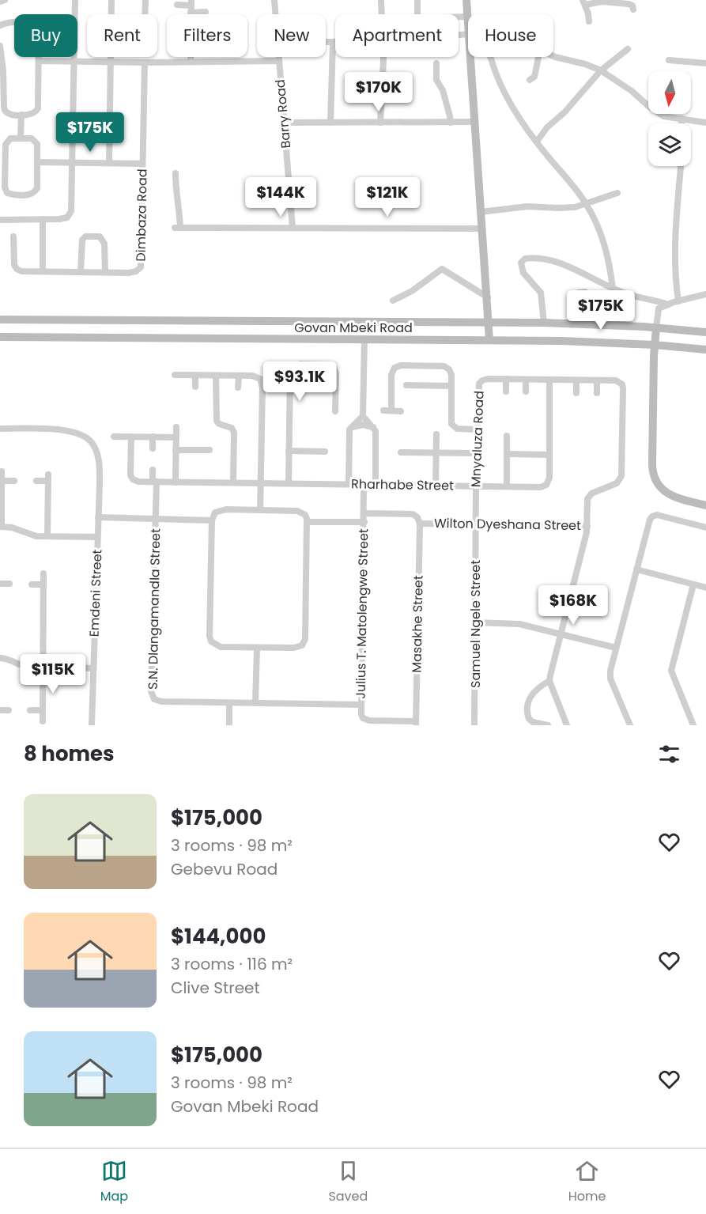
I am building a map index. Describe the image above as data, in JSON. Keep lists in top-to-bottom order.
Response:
{
  "streets": {
    "main road": ["Govan Mbeki Road"],
    "street": [
      "Barry Road",
      "Dimbaza Road",
      "Mnyaluza Road",
      "Rharhabe Street",
      "Wilton Dyeshana Street",
      "Emdeni Street",
      "S.N. Dlangamandla Street",
      "Julius T. Matolengwe Street",
      "Masakhe Street",
      "Samuel Ngele Street"
    ]
  },
  "crossings": [
    ["Mnyaluza Road", "Rharhabe Street"],
    ["Mnyaluza Road", "Wilton Dyeshana Street"],
    ["Mnyaluza Road", "Samuel Ngele Street"],
    ["Rharhabe Street", "S.N. Dlangamandla Street"],
    ["Rharhabe Street", "Julius T. Matolengwe Street"],
    ["Wilton Dyeshana Street", "Masakhe Street"],
    ["Wilton Dyeshana Street", "Samuel Ngele Street"],
    ["S.N. Dlangamandla Street", "Julius T. Matolengwe Street"],
    ["Julius T. Matolengwe Street", "Masakhe Street"]
  ],
  "north": "bottom",
  "page": {
    "chip": [
      "Buy",
      "Rent",
      "Filters",
      "New",
      "Apartment",
      "House"
    ],
    "price": [
      "$170K",
      "$175K",
      "$144K",
      "$121K",
      "$175K",
      "$93.1K",
      "$168K",
      "$115K"
    ],
    "heading": "8 homes",
    "list": [
      {
        "name": "$175,000",
        "note": "3 rooms · 98 m² · Gebevu Road"
      },
      {
        "name": "$144,000",
        "note": "3 rooms · 116 m² · Clive Street"
      },
      {
        "name": "$175,000",
        "note": "3 rooms · 98 m² · Govan Mbeki Road"
      }
    ],
    "tabs": ["Map", "Saved", "Home"]
  }
}
